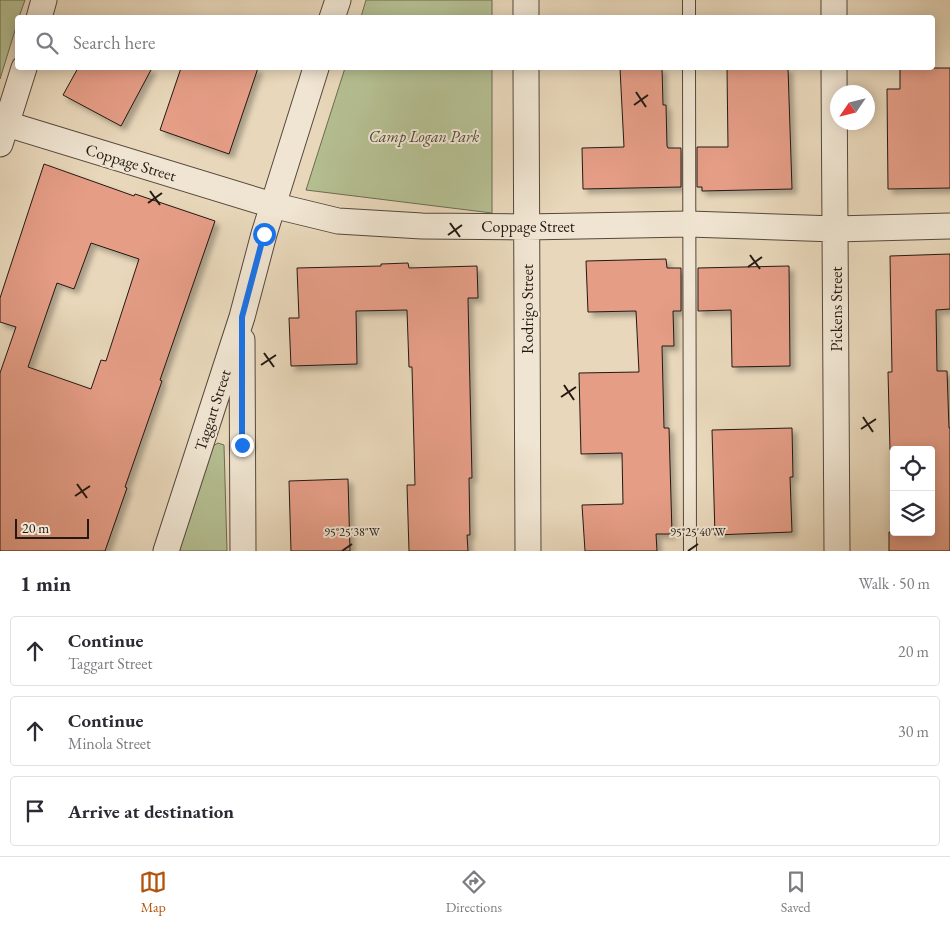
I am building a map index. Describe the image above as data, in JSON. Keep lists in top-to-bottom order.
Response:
{
  "streets": {
    "street": [
      "Coppage Street",
      "Rodrigo Street",
      "Pickens Street",
      "Taggart Street"
    ]
  },
  "crossings": [
    ["Coppage Street", "Rodrigo Street"],
    ["Coppage Street", "Pickens Street"],
    ["Coppage Street", "Taggart Street"]
  ],
  "parks": ["Camp Logan Park"],
  "scale_bar": "20 m",
  "north": "bottom left",
  "page": {
    "search": "Search here",
    "scale": "20 m",
    "heading": ["1 min", "Walk · 50 m"],
    "list": [
      ["Continue", "Taggart Street", "20 m"],
      ["Continue", "Minola Street", "30 m"],
      "Arrive at destination"
    ],
    "nav": ["Map", "Directions", "Saved"]
  },
  "coordinates": ["95°25'38\"W", "95°25'40\"W"]
}
